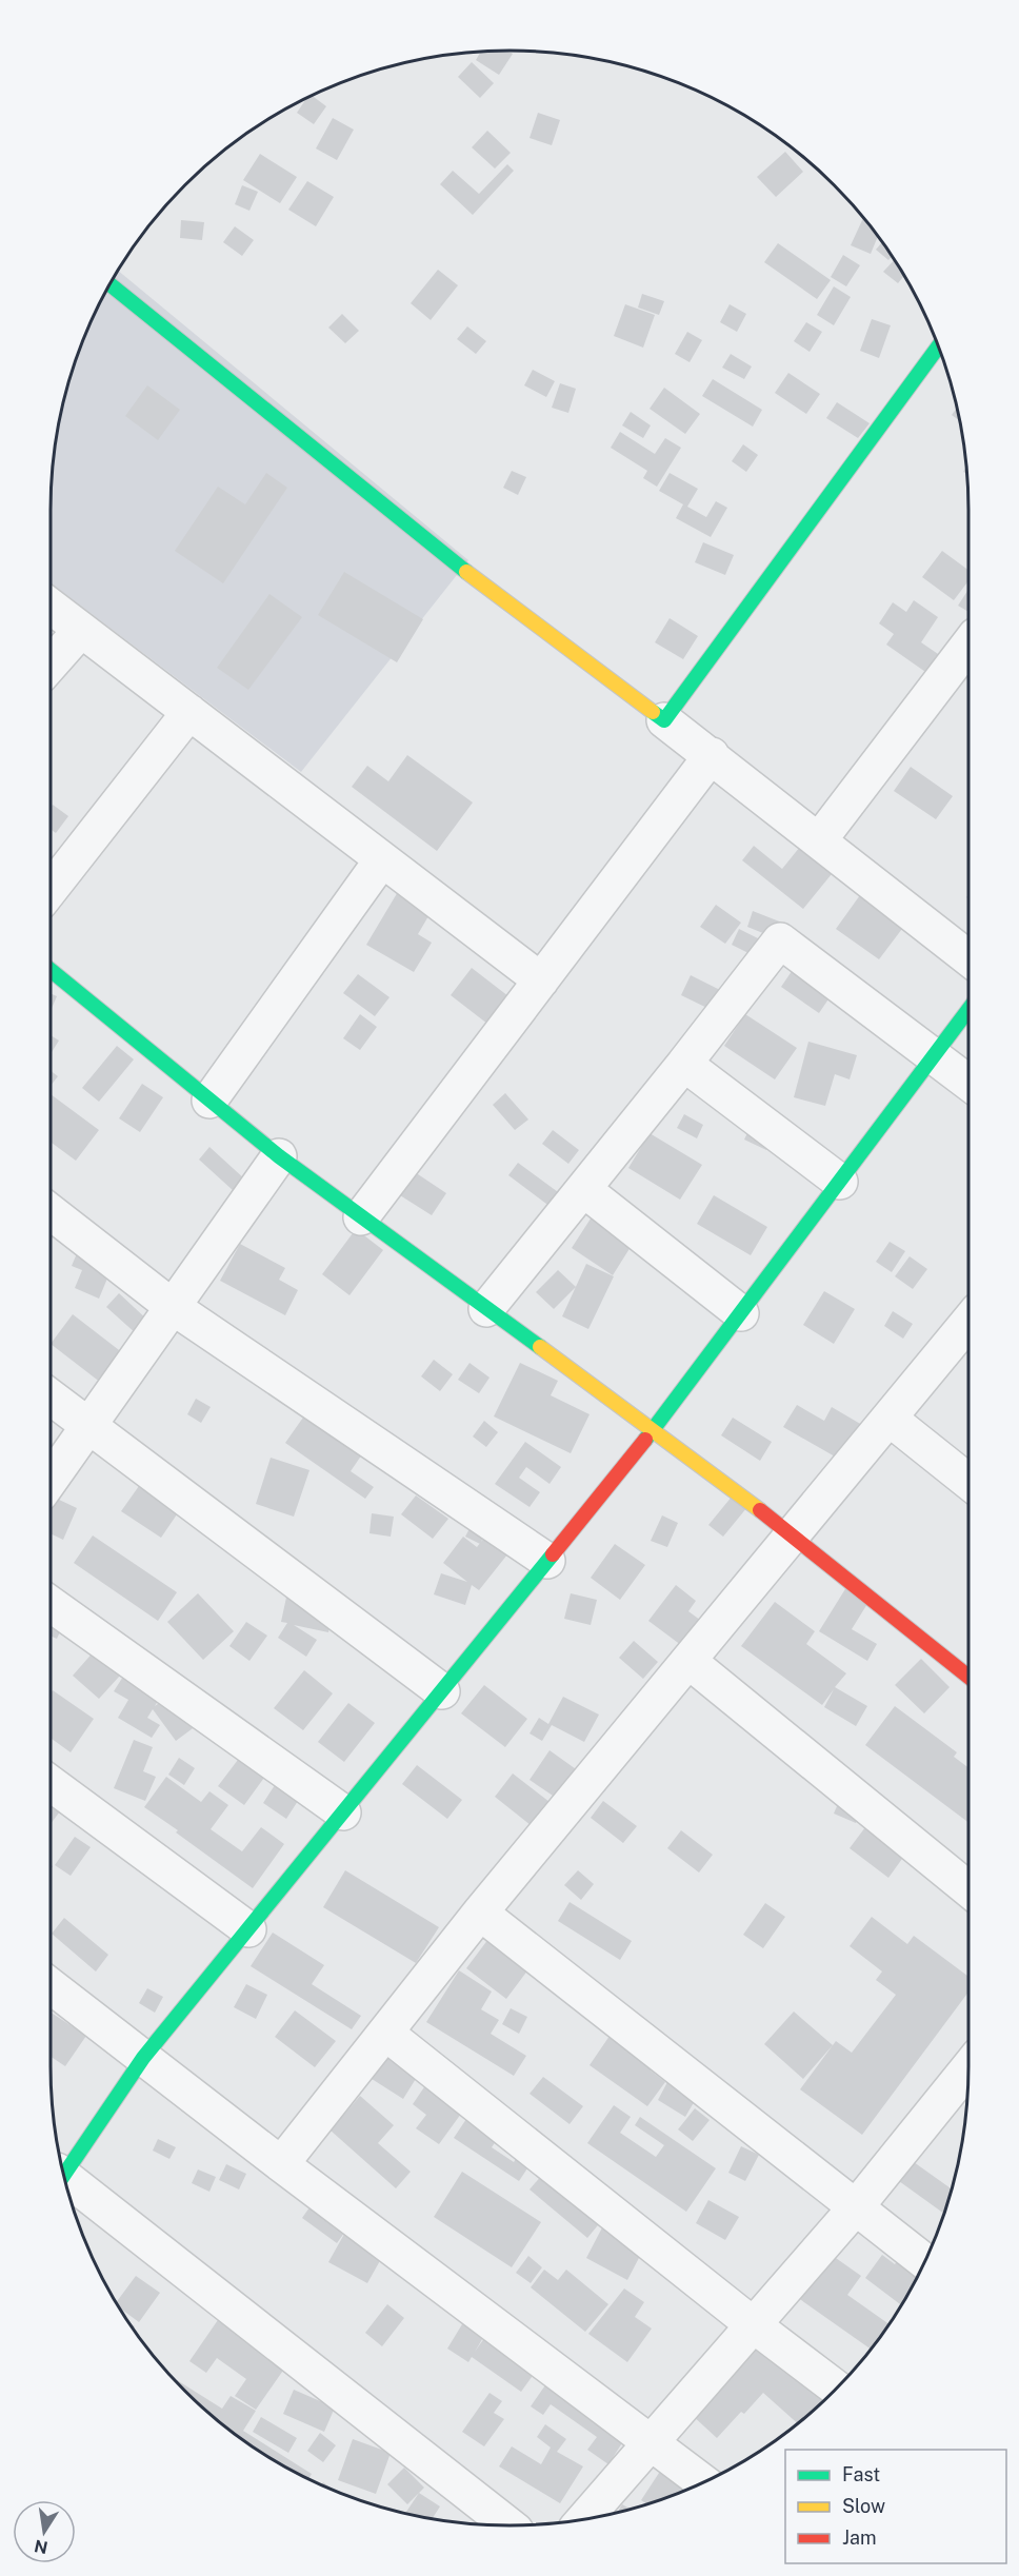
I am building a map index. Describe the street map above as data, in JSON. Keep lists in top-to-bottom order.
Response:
{
  "legend": ["Fast", "Slow", "Jam"],
  "north": "bottom"
}
